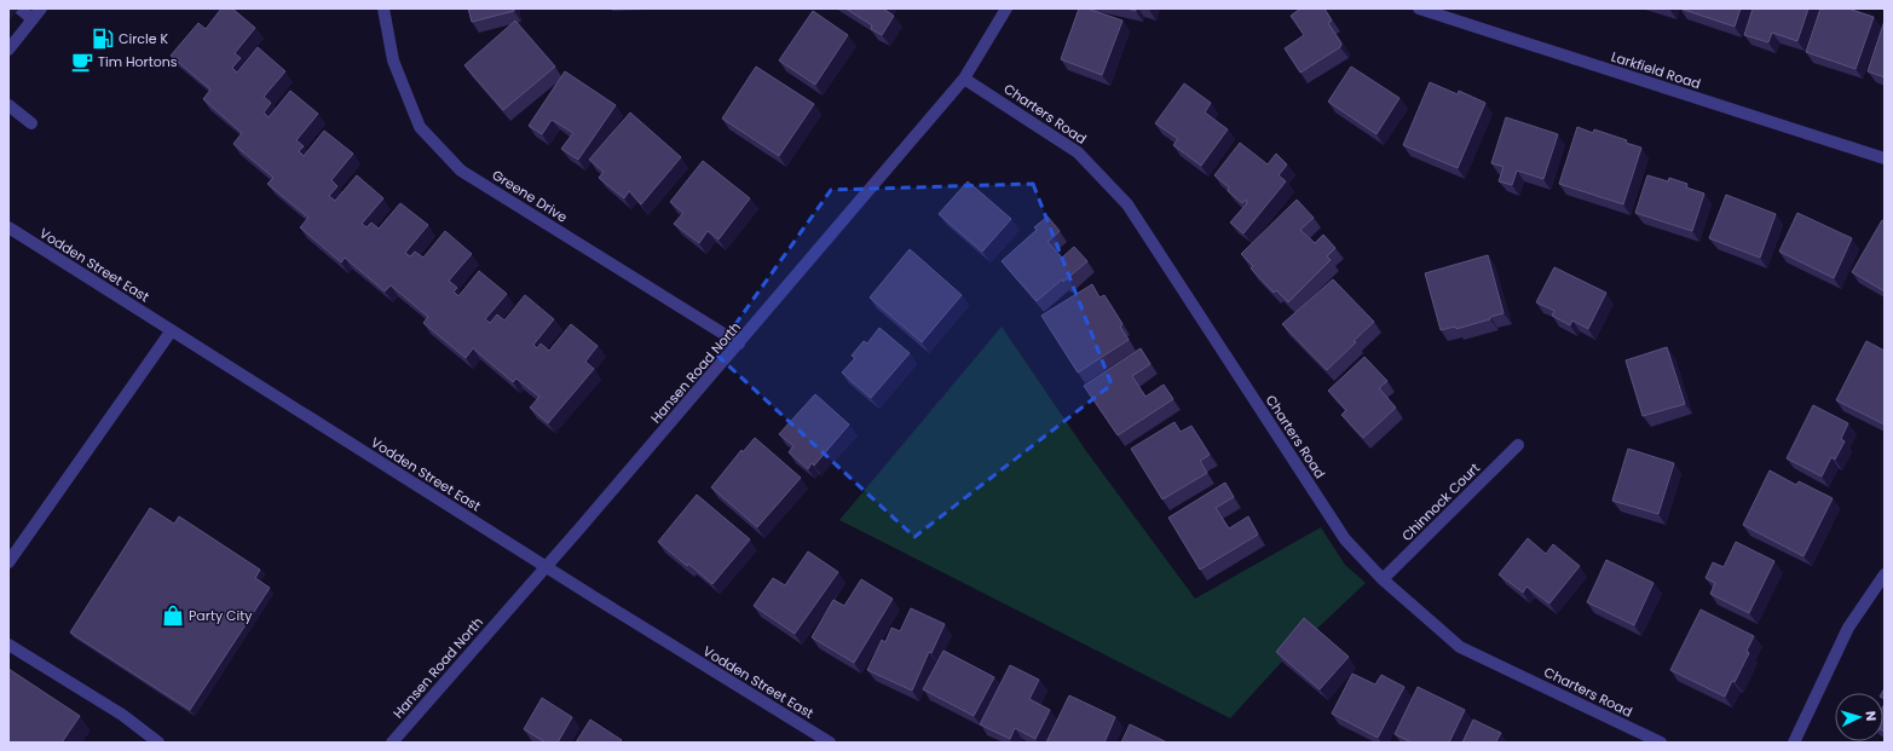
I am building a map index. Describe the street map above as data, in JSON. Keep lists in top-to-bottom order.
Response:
{
  "streets": {
    "street": [
      "Larkfield Road",
      "Charters Road",
      "Greene Drive",
      "Vodden Street East",
      "Hansen Road North",
      "Chinnock Court"
    ]
  },
  "crossings": [
    ["Charters Road", "Hansen Road North"],
    ["Charters Road", "Chinnock Court"],
    ["Greene Drive", "Hansen Road North"],
    ["Vodden Street East", "Hansen Road North"]
  ],
  "places": {
    "fuel station": ["Circle K"],
    "cafe": ["Tim Hortons"],
    "shop": ["Party City"]
  },
  "north": "right"
}
